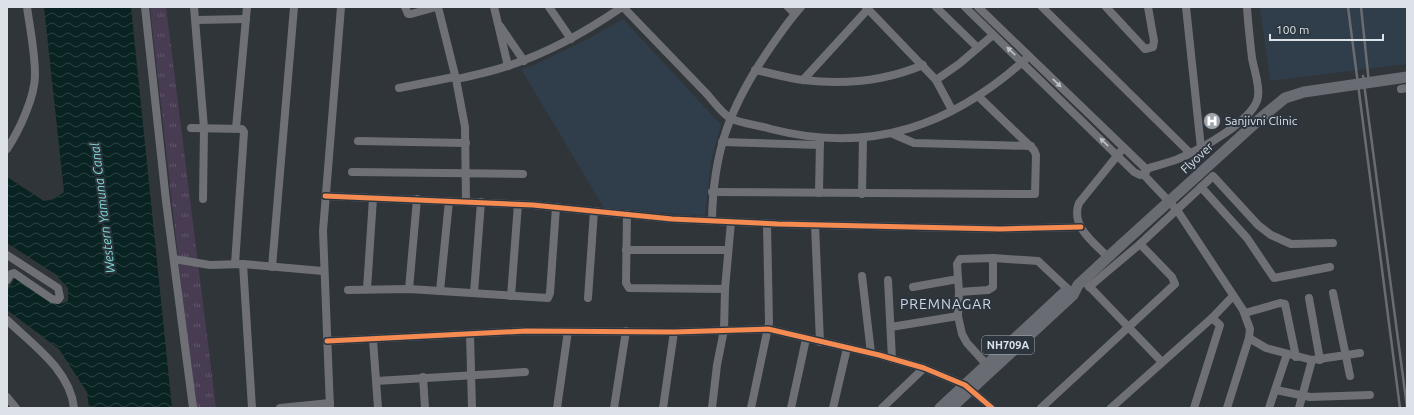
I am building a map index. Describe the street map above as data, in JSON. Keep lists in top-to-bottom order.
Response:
{
  "streets": {
    "highway": ["Flyover", "NH709A"]
  },
  "crossings": [
    ["Flyover", "NH709A"]
  ],
  "districts": ["PREMNAGAR"],
  "water": ["Western Yamuna Canal"],
  "places": {
    "hospital": ["Sanjivni Clinic"]
  },
  "scale_bar": "100 m"
}
